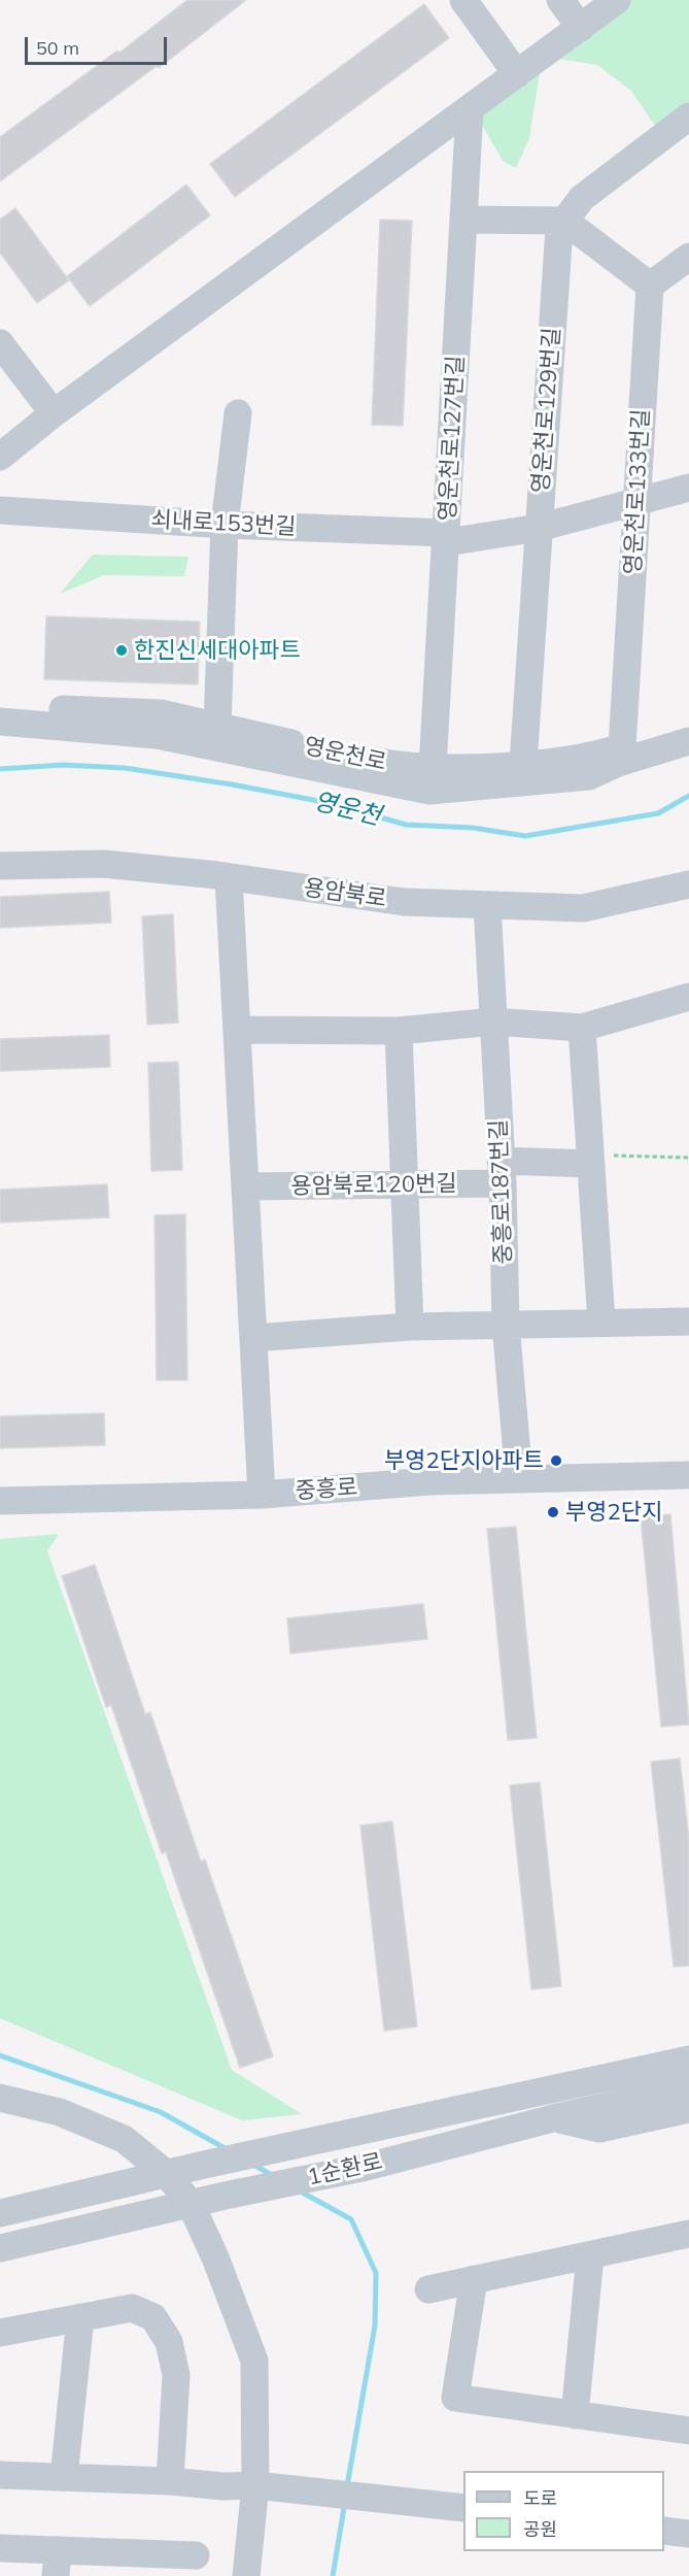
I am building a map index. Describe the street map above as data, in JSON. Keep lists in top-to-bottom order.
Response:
{
  "streets": {
    "street": [
      "영운천로129번길",
      "영운천로127번길",
      "영운천로133번길",
      "쇠내로153번길",
      "영운천로",
      "용암북로",
      "용암북로120번길",
      "중흥로187번길",
      "중흥로",
      "1순환로"
    ]
  },
  "crossings": [
    ["영운천로129번길", "쇠내로153번길"],
    ["영운천로129번길", "영운천로"],
    ["영운천로127번길", "쇠내로153번길"],
    ["영운천로127번길", "영운천로"],
    ["영운천로133번길", "쇠내로153번길"],
    ["영운천로133번길", "영운천로"],
    ["용암북로", "중흥로187번길"],
    ["용암북로120번길", "중흥로187번길"],
    ["중흥로187번길", "중흥로"]
  ],
  "water": ["영운천"],
  "places": ["한진신세대아파트", "부영2단지아파트", "부영2단지"],
  "legend": ["도로", "공원"],
  "scale_bar": "50 m"
}
